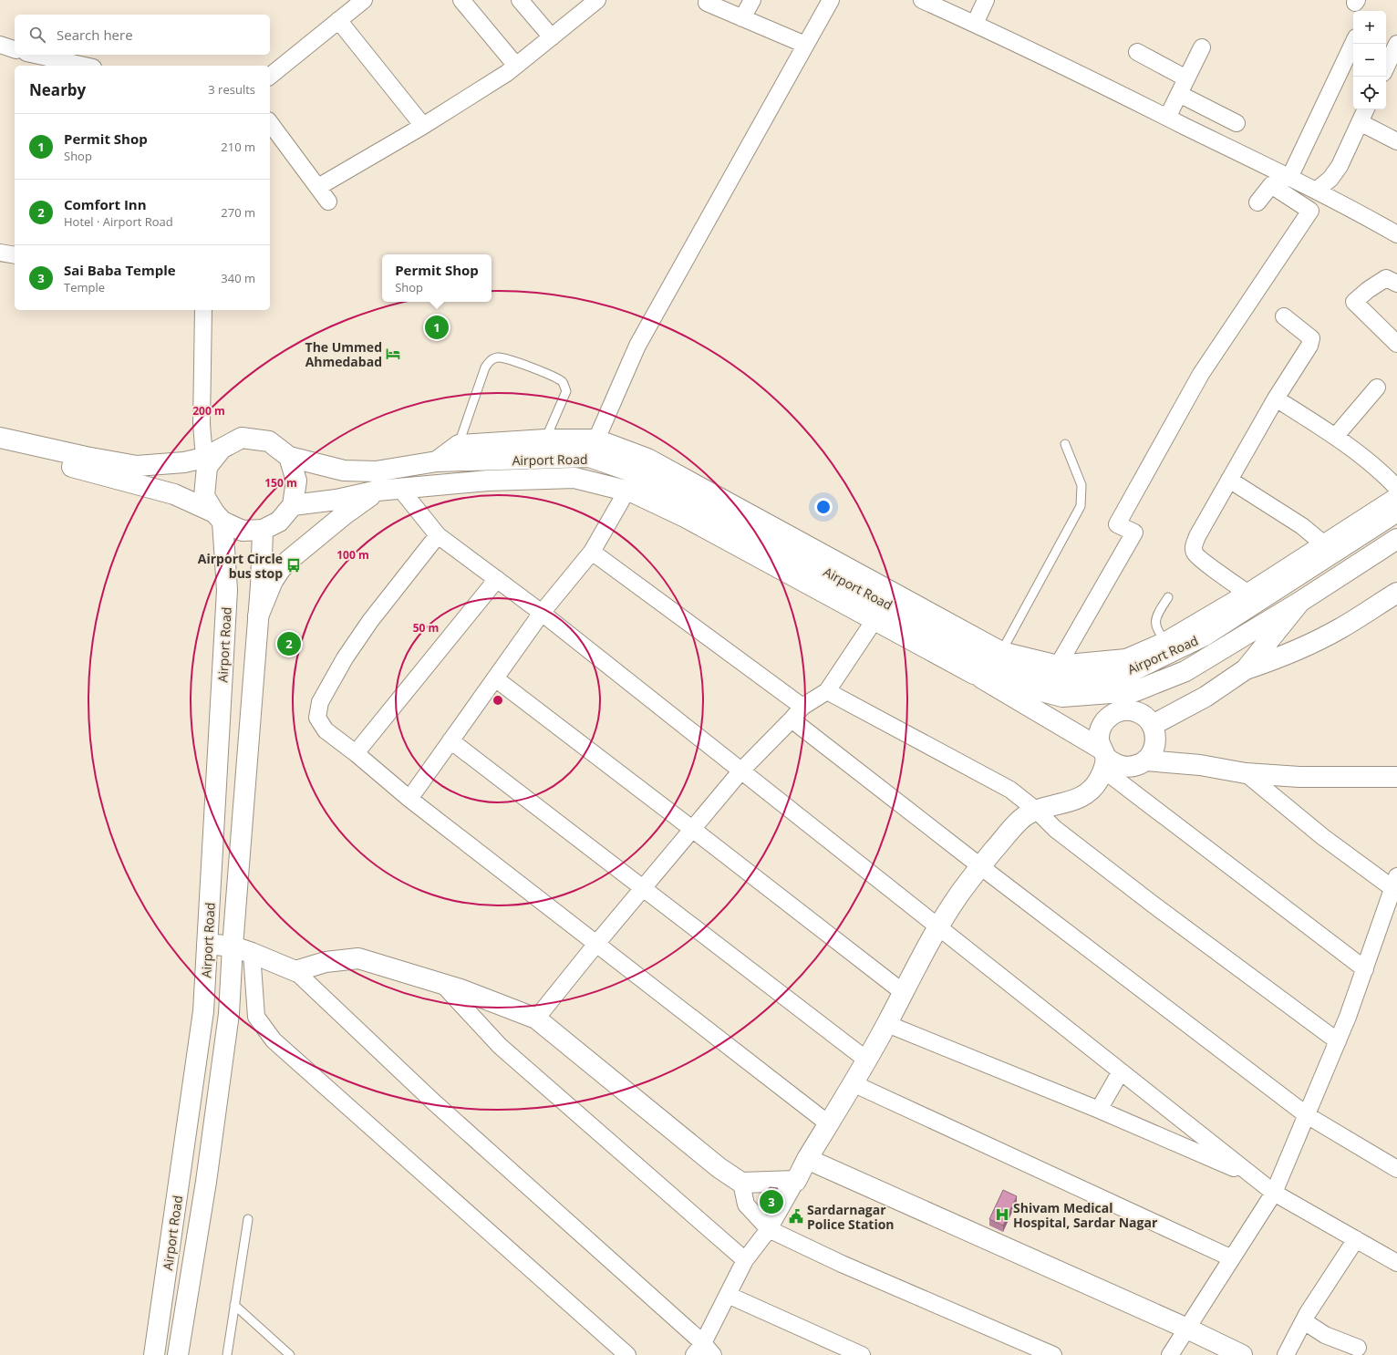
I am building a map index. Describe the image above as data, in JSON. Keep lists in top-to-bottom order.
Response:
{
  "streets": {
    "main road": ["Airport Road"]
  },
  "places": {
    "hotel": ["The Ummed Ahmedabad"],
    "bus stop": ["Airport Circle bus stop"],
    "hospital": ["Shivam Medical Hospital, Sardar Nagar"],
    "public building": ["Sardarnagar Police Station"]
  },
  "page": {
    "map_buttons": ["+", "−"],
    "search": "Search here",
    "heading": ["Nearby", "3 results"],
    "list": [
      {
        "mark": "1",
        "name": "Permit Shop",
        "note": "Shop",
        "value": "210 m"
      },
      {
        "mark": "2",
        "name": "Comfort Inn",
        "note": "Hotel · Airport Road",
        "value": "270 m"
      },
      {
        "mark": "3",
        "name": "Sai Baba Temple",
        "note": "Temple",
        "value": "340 m"
      }
    ],
    "popup": ["Permit Shop", "Shop"],
    "pins": ["1", "2", "3"]
  },
  "rings": [
    "200 m",
    "150 m",
    "100 m",
    "50 m"
  ]
}
